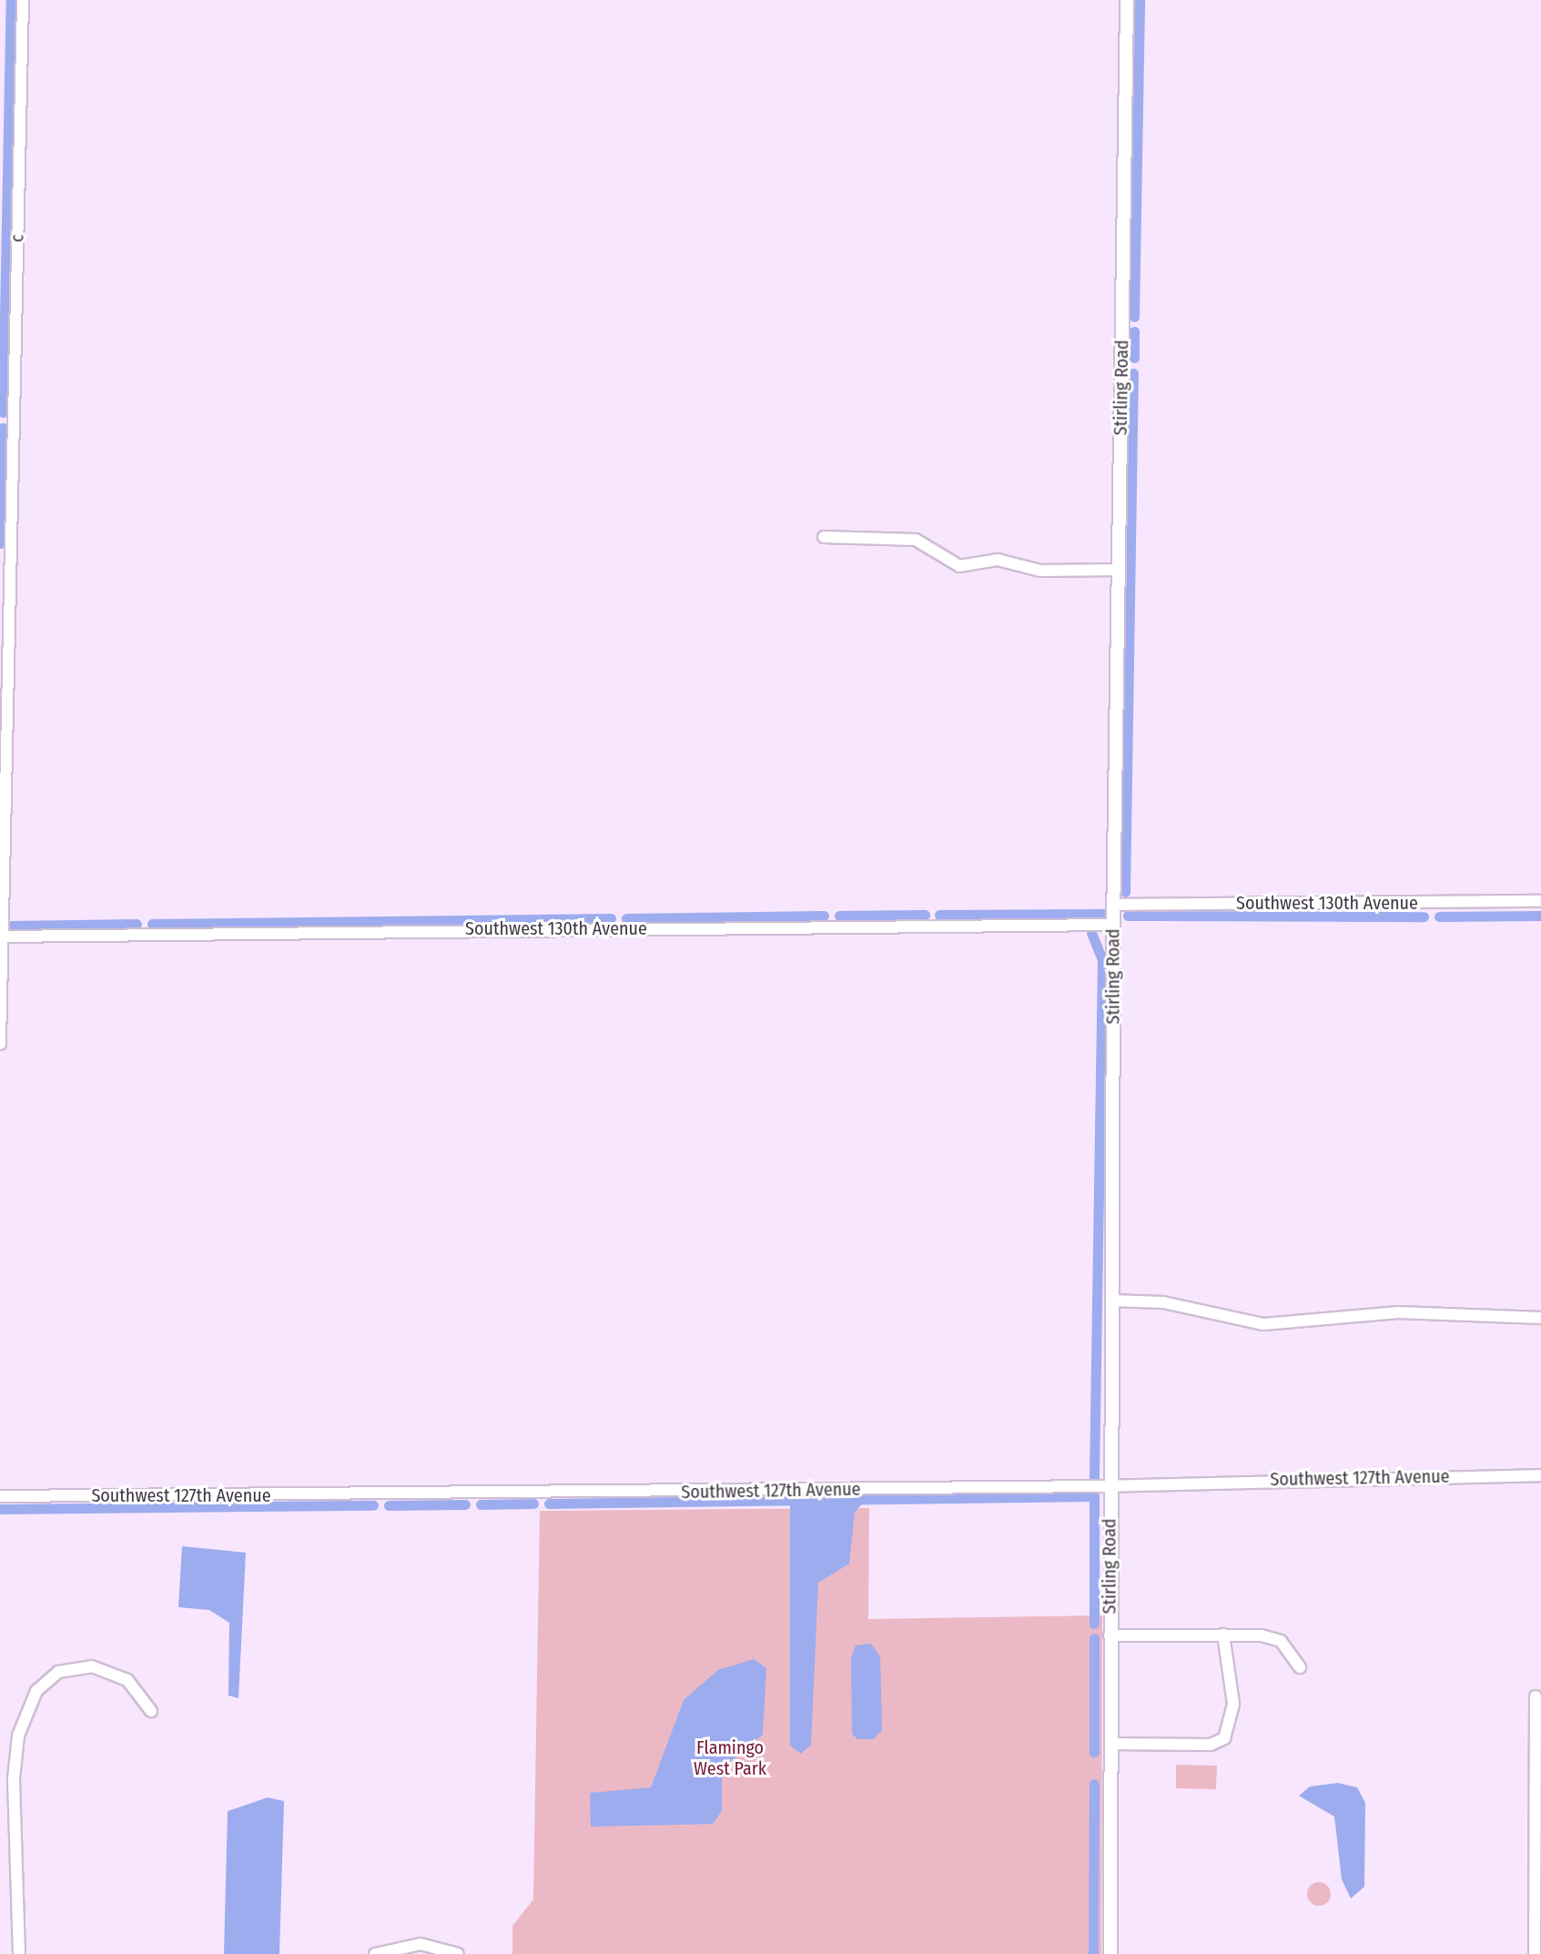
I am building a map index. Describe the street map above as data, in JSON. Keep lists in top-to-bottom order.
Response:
{
  "streets": {
    "street": [
      "c",
      "Stirling Road",
      "Southwest 130th Avenue",
      "Southwest 127th Avenue"
    ]
  },
  "crossings": [
    ["c", "Southwest 130th Avenue"],
    ["Stirling Road", "Southwest 130th Avenue"],
    ["Stirling Road", "Southwest 127th Avenue"]
  ],
  "parks": ["Flamingo West Park"]
}
